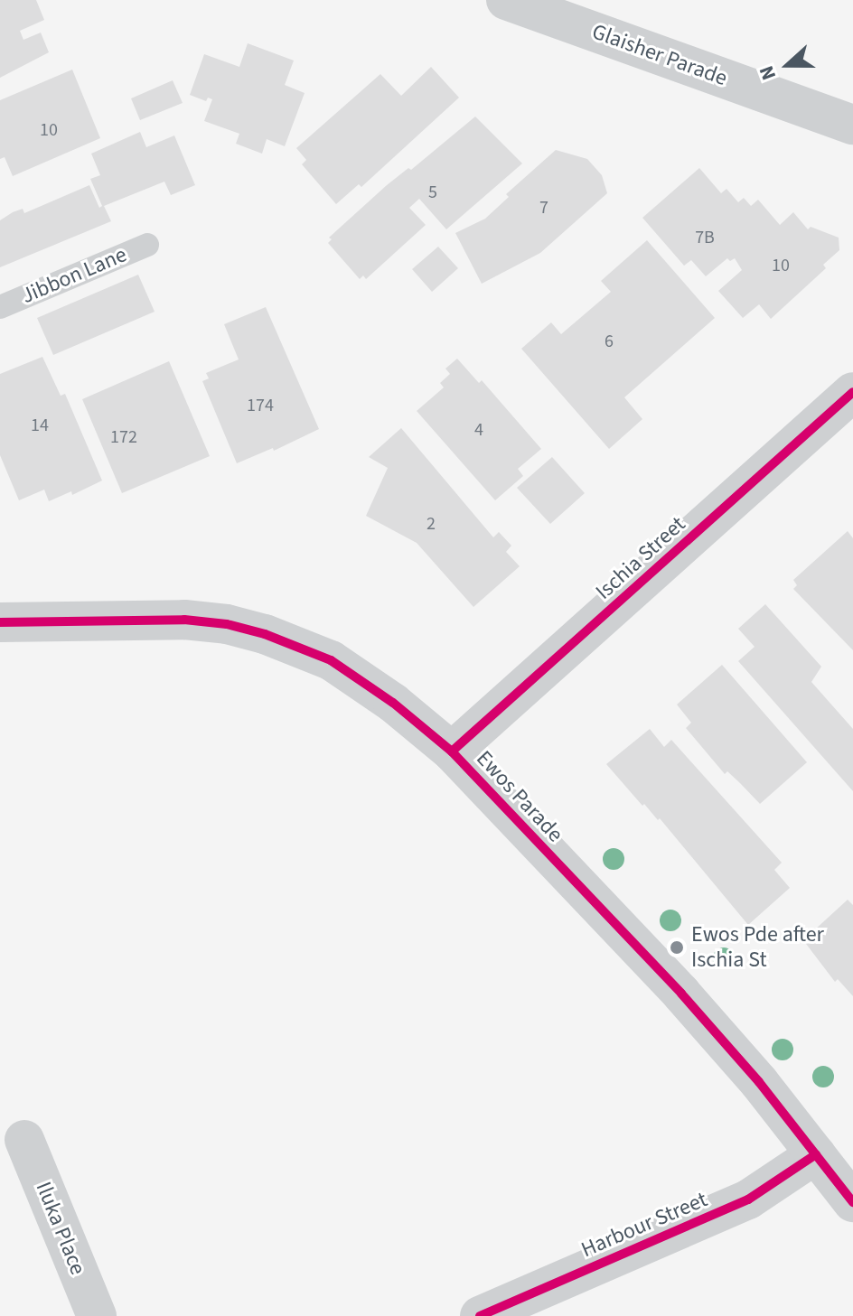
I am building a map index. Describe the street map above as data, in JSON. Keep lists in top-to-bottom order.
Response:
{
  "streets": {
    "street": [
      "Glaisher Parade",
      "Ischia Street",
      "Ewos Parade",
      "Harbour Street",
      "Iluka Place"
    ],
    "lane": ["Jibbon Lane"]
  },
  "crossings": [
    ["Ischia Street", "Ewos Parade"],
    ["Ewos Parade", "Harbour Street"]
  ],
  "places": ["Ewos Pde after Ischia St"],
  "house_numbers": [
    "10",
    "5",
    "7",
    "7B",
    "10",
    "6",
    "174",
    "14",
    "4",
    "172",
    "2"
  ],
  "north": "left"
}
